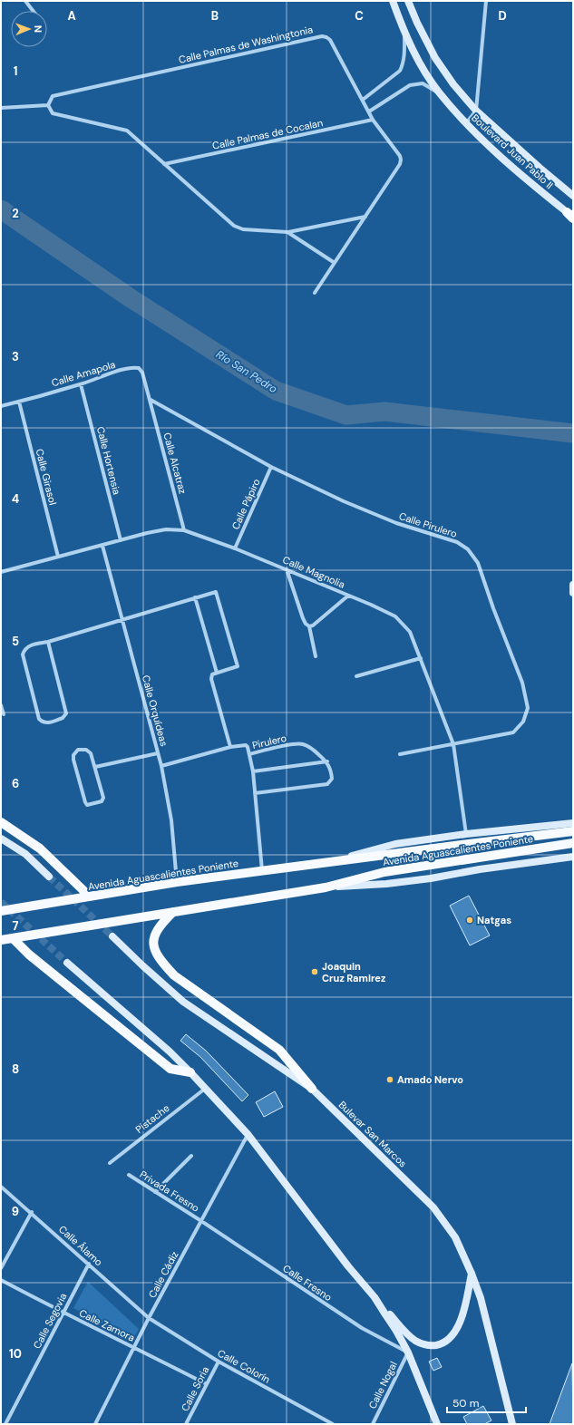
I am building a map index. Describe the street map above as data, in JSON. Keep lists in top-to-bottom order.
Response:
{
  "streets": {
    "main road": ["Avenida Aguascalientes Poniente"],
    "street": [
      "Calle Palmas de Washingtonia",
      "Calle Palmas de Cocalan",
      "Boulevard Juan Pablo II",
      "Calle Amapola",
      "Calle Hortensia",
      "Calle Alcatraz",
      "Calle Girasol",
      "Calle Pápiro",
      "Calle Pirulero",
      "Calle Magnolia",
      "Calle Orquídeas",
      "Pirulero",
      "Pistache",
      "Bulevar San Marcos",
      "Privada Fresno",
      "Calle Álamo",
      "Calle Cádiz",
      "Calle Fresno",
      "Calle Segovia",
      "Calle Zamora",
      "Calle Colorín",
      "Calle Nogal",
      "Calle Soria"
    ]
  },
  "crossings": [
    ["Calle Palmas de Washingtonia", "Calle Palmas de Cocalan"],
    ["Calle Amapola", "Calle Hortensia"],
    ["Calle Amapola", "Calle Alcatraz"],
    ["Calle Amapola", "Calle Girasol"],
    ["Calle Amapola", "Calle Pirulero"],
    ["Calle Hortensia", "Calle Magnolia"],
    ["Calle Alcatraz", "Calle Pirulero"],
    ["Calle Alcatraz", "Calle Magnolia"],
    ["Calle Girasol", "Calle Magnolia"],
    ["Calle Pápiro", "Calle Pirulero"],
    ["Calle Pápiro", "Calle Magnolia"],
    ["Calle Pirulero", "Calle Magnolia"],
    ["Calle Magnolia", "Calle Orquídeas"],
    ["Calle Magnolia", "Avenida Aguascalientes Poniente"],
    ["Calle Orquídeas", "Avenida Aguascalientes Poniente"],
    ["Pirulero", "Avenida Aguascalientes Poniente"],
    ["Privada Fresno", "Calle Cádiz"],
    ["Privada Fresno", "Calle Fresno"],
    ["Calle Álamo", "Calle Cádiz"],
    ["Calle Álamo", "Calle Segovia"],
    ["Calle Álamo", "Calle Colorín"],
    ["Calle Cádiz", "Calle Fresno"],
    ["Calle Cádiz", "Calle Zamora"],
    ["Calle Cádiz", "Calle Colorín"],
    ["Calle Fresno", "Calle Nogal"],
    ["Calle Segovia", "Calle Zamora"],
    ["Calle Zamora", "Calle Soria"],
    ["Calle Colorín", "Calle Soria"]
  ],
  "water": ["Río San Pedro"],
  "places": ["Natgas", "Joaquin Cruz Ramirez", "Amado Nervo"],
  "scale_bar": "50 m",
  "north": "right",
  "grid": {
    "columns": [
      "A",
      "B",
      "C",
      "D"
    ],
    "rows": [
      "1",
      "2",
      "3",
      "4",
      "5",
      "6",
      "7",
      "8",
      "9",
      "10"
    ]
  }
}
